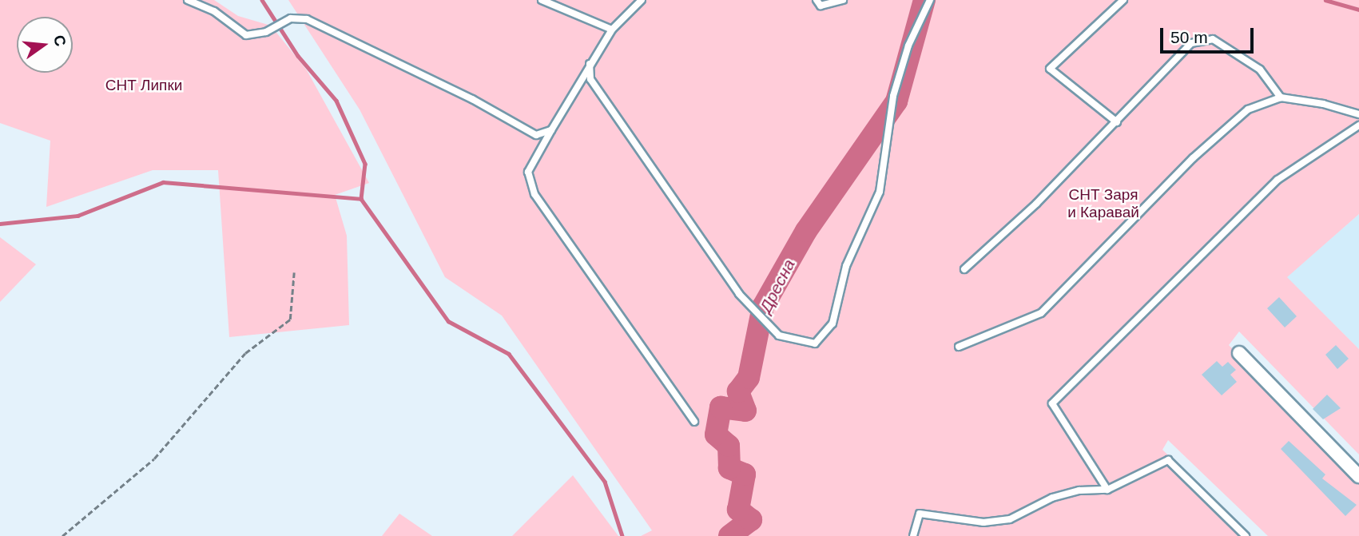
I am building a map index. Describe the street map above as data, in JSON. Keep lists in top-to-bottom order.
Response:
{
  "water": ["Дресна"],
  "parks": ["СНТ Липки", "СНТ Заря и Каравай"],
  "scale_bar": "50 m",
  "north": "right"
}
